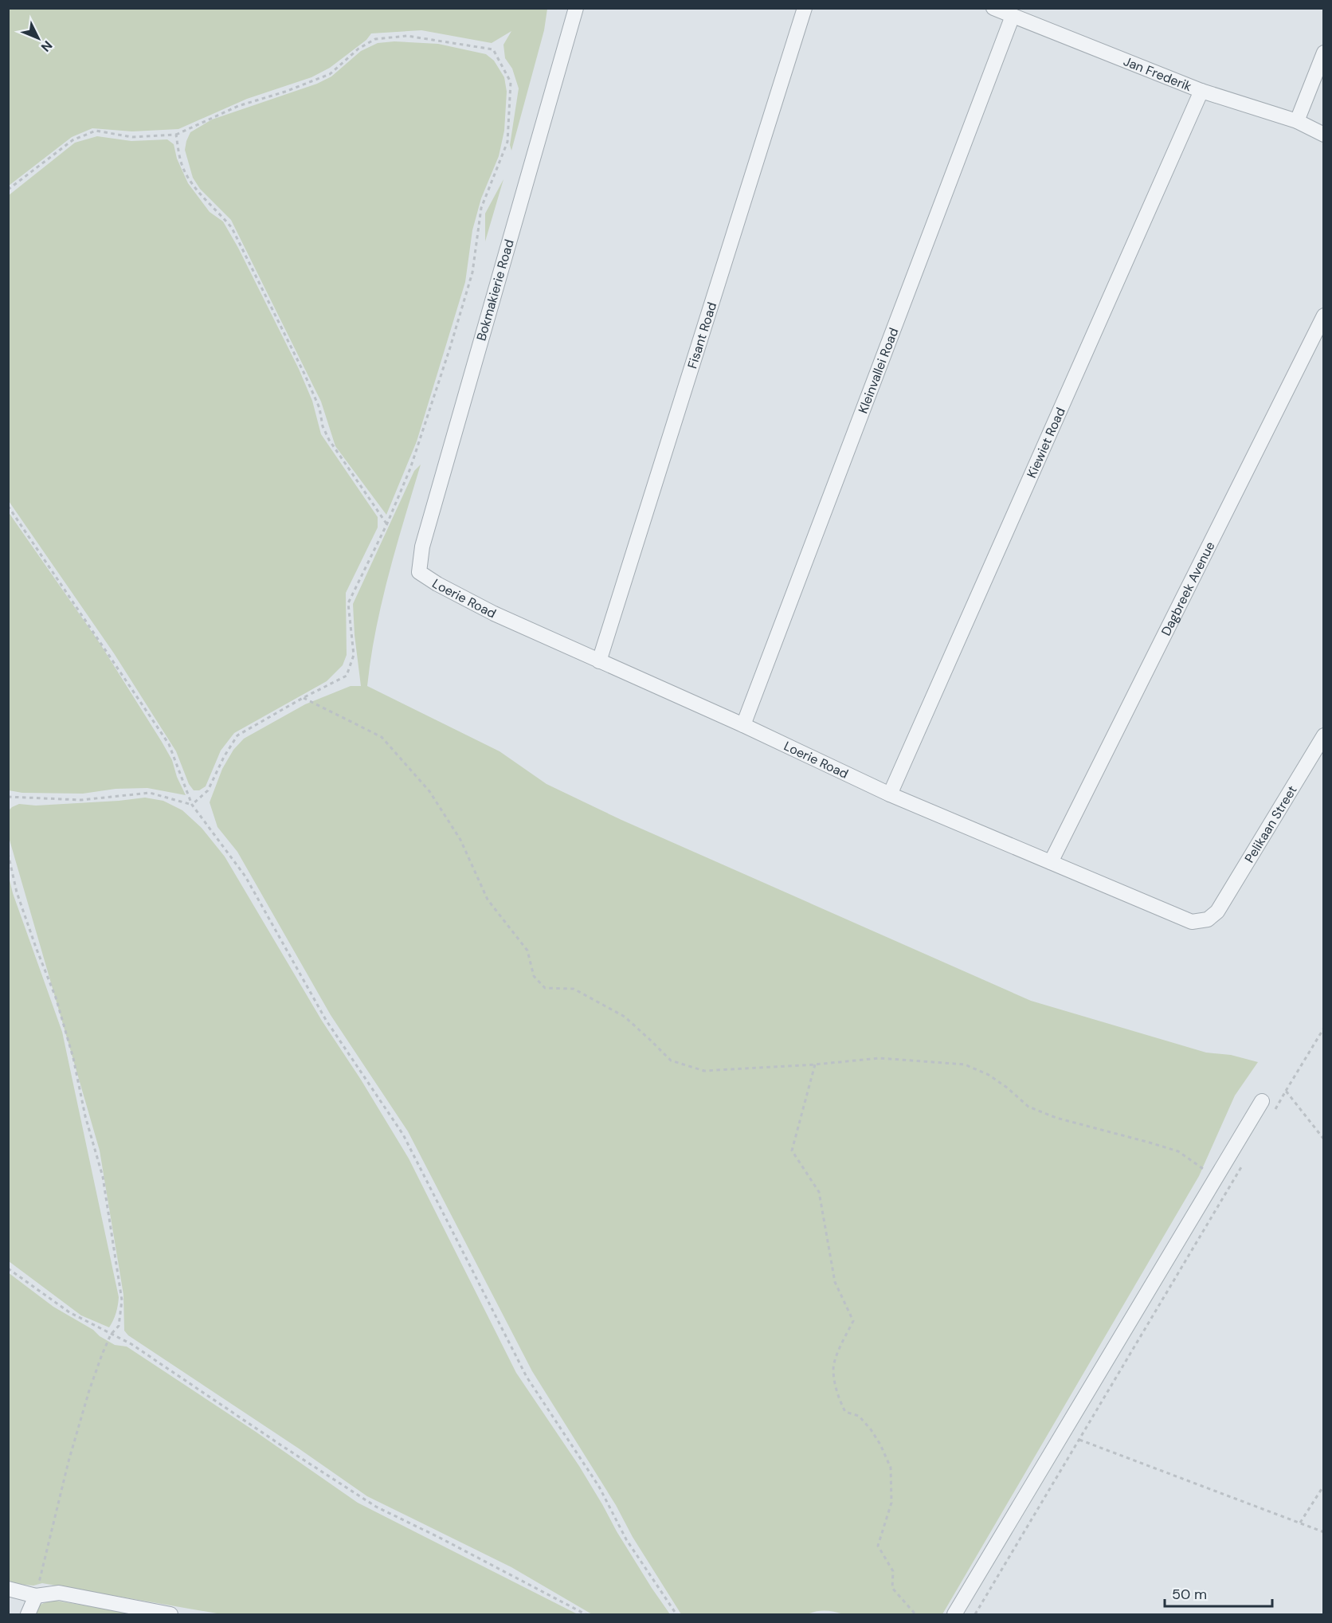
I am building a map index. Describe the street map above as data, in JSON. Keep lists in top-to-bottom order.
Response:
{
  "streets": {
    "street": [
      "Jan Frederik",
      "Bokmakierie Road",
      "Fisant Road",
      "Kleinvallei Road",
      "Kiewiet Road",
      "Dagbreek Avenue",
      "Loerie Road",
      "Pelikaan Street"
    ]
  },
  "crossings": [
    ["Jan Frederik", "Kleinvallei Road"],
    ["Jan Frederik", "Kiewiet Road"],
    ["Bokmakierie Road", "Loerie Road"],
    ["Fisant Road", "Loerie Road"],
    ["Kleinvallei Road", "Loerie Road"],
    ["Kiewiet Road", "Loerie Road"],
    ["Dagbreek Avenue", "Loerie Road"],
    ["Loerie Road", "Pelikaan Street"]
  ],
  "scale_bar": "50 m",
  "north": "bottom right"
}
